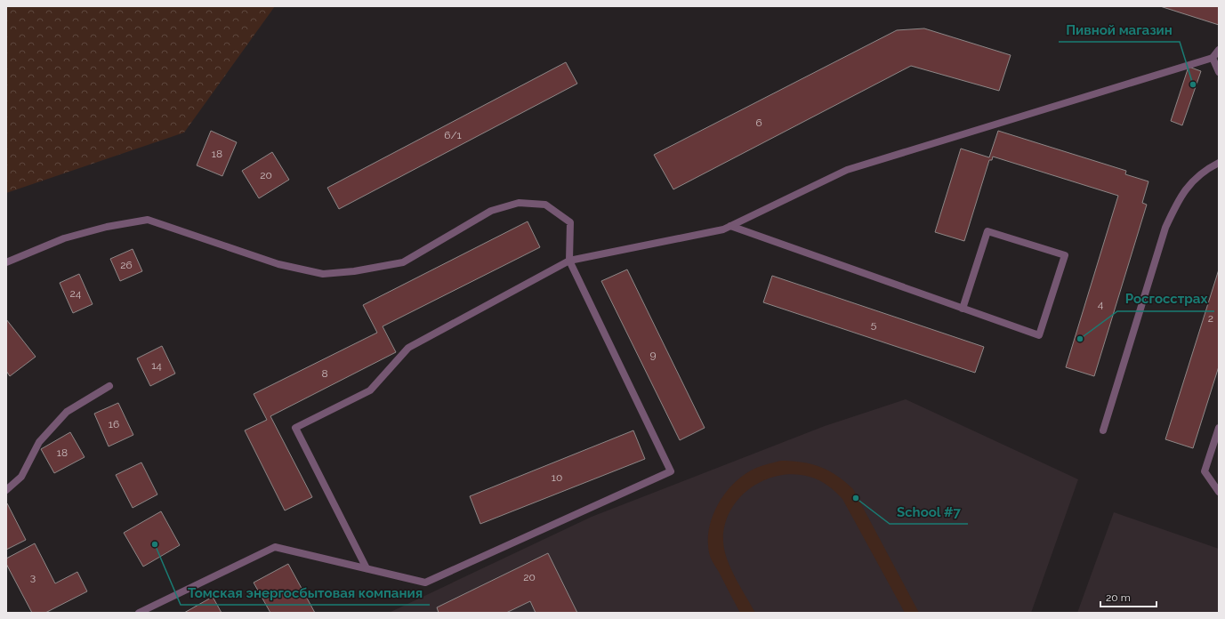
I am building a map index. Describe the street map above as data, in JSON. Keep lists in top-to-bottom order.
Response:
{
  "places": [
    "Пивной магазин",
    "Росгосстрах",
    "School #7",
    "Томская энергосбытовая компания"
  ],
  "house_numbers": [
    "6",
    "6/1",
    "18",
    "20",
    "26",
    "24",
    "4",
    "2",
    "5",
    "9",
    "14",
    "8",
    "16",
    "18",
    "10",
    "3",
    "20"
  ],
  "scale_bar": "20 m"
}
